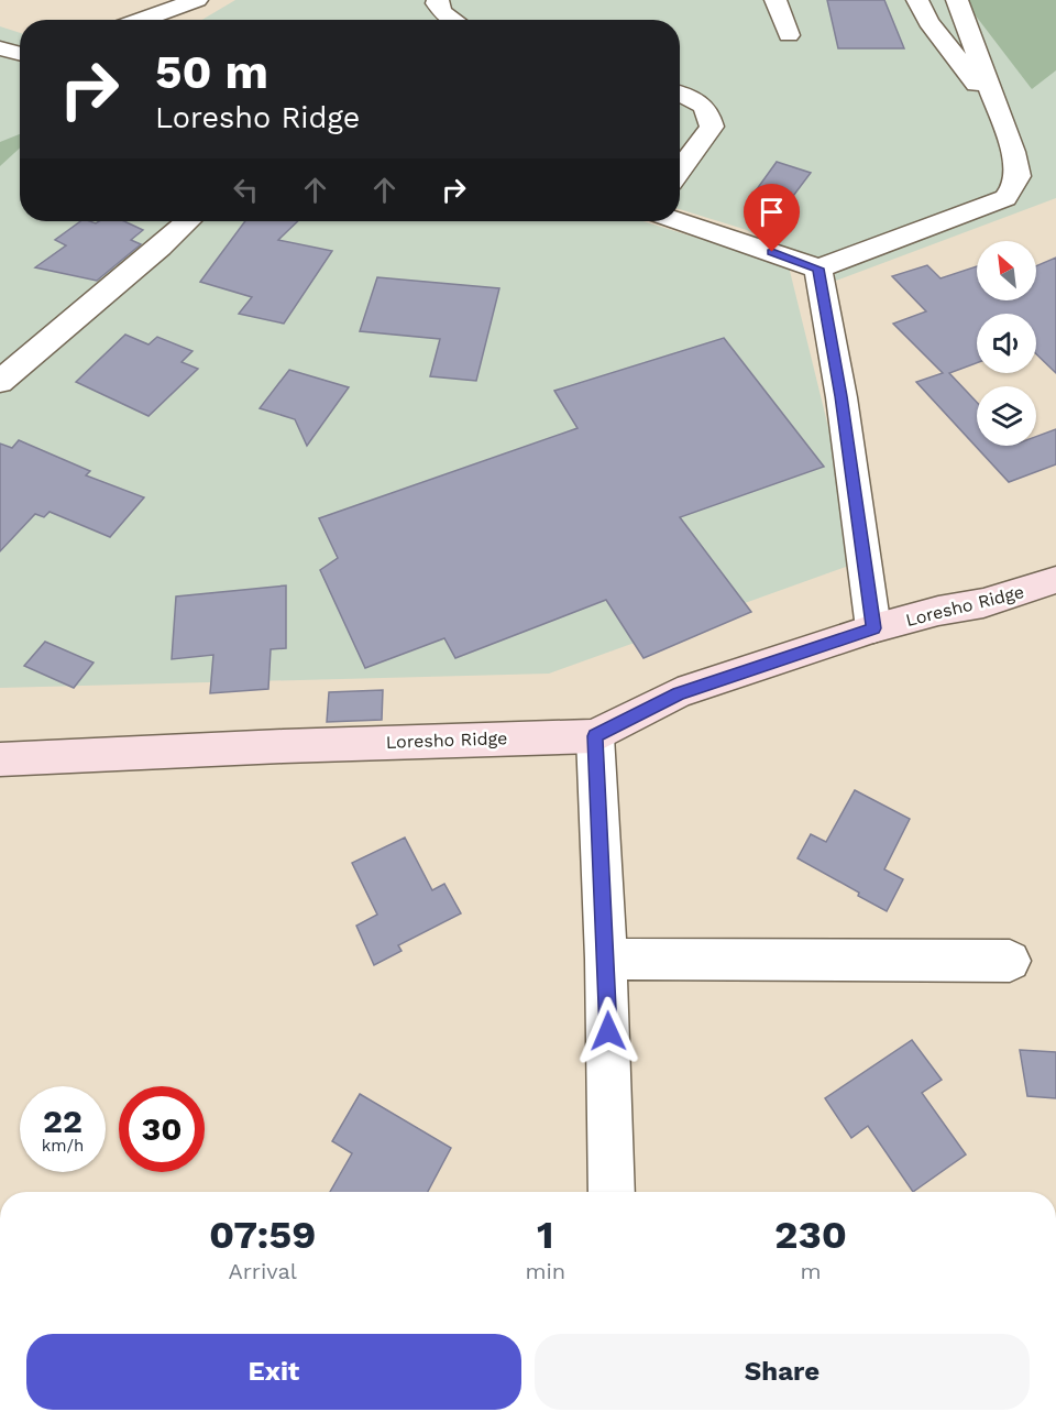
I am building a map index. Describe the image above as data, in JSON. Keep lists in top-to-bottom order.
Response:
{
  "streets": {
    "street": ["Loresho Ridge"]
  },
  "north": "top left",
  "page": {
    "turn": ["50 m", "Loresho Ridge"],
    "speed": "22 km/h",
    "limit": "30",
    "eta": [
      "07:59",
      "Arrival",
      "1",
      "min",
      "230",
      "m"
    ],
    "buttons": ["Exit", "Share"]
  }
}
